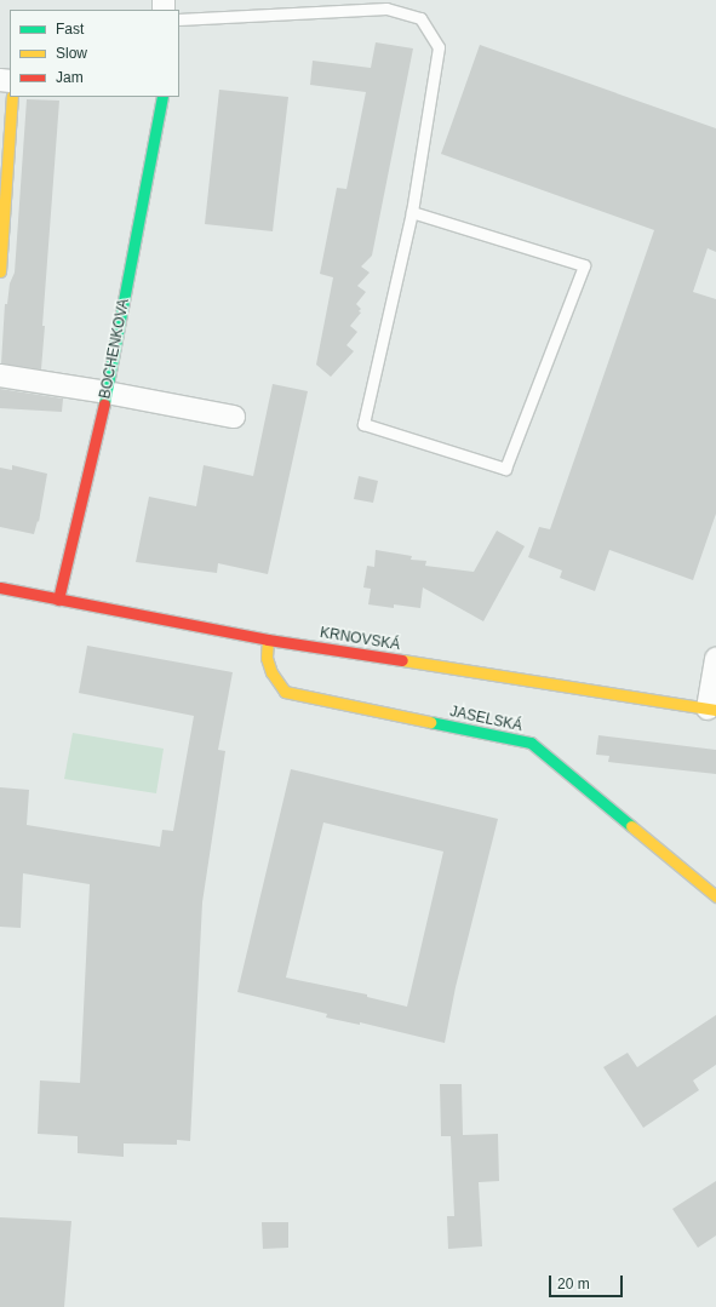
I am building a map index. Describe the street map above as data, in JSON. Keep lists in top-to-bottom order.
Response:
{
  "streets": {
    "street": ["BOCHENKOVA", "KRNOVSKÁ", "JASELSKÁ"]
  },
  "crossings": [
    ["BOCHENKOVA", "KRNOVSKÁ"],
    ["KRNOVSKÁ", "JASELSKÁ"]
  ],
  "legend": ["Fast", "Slow", "Jam"],
  "scale_bar": "20 m"
}
